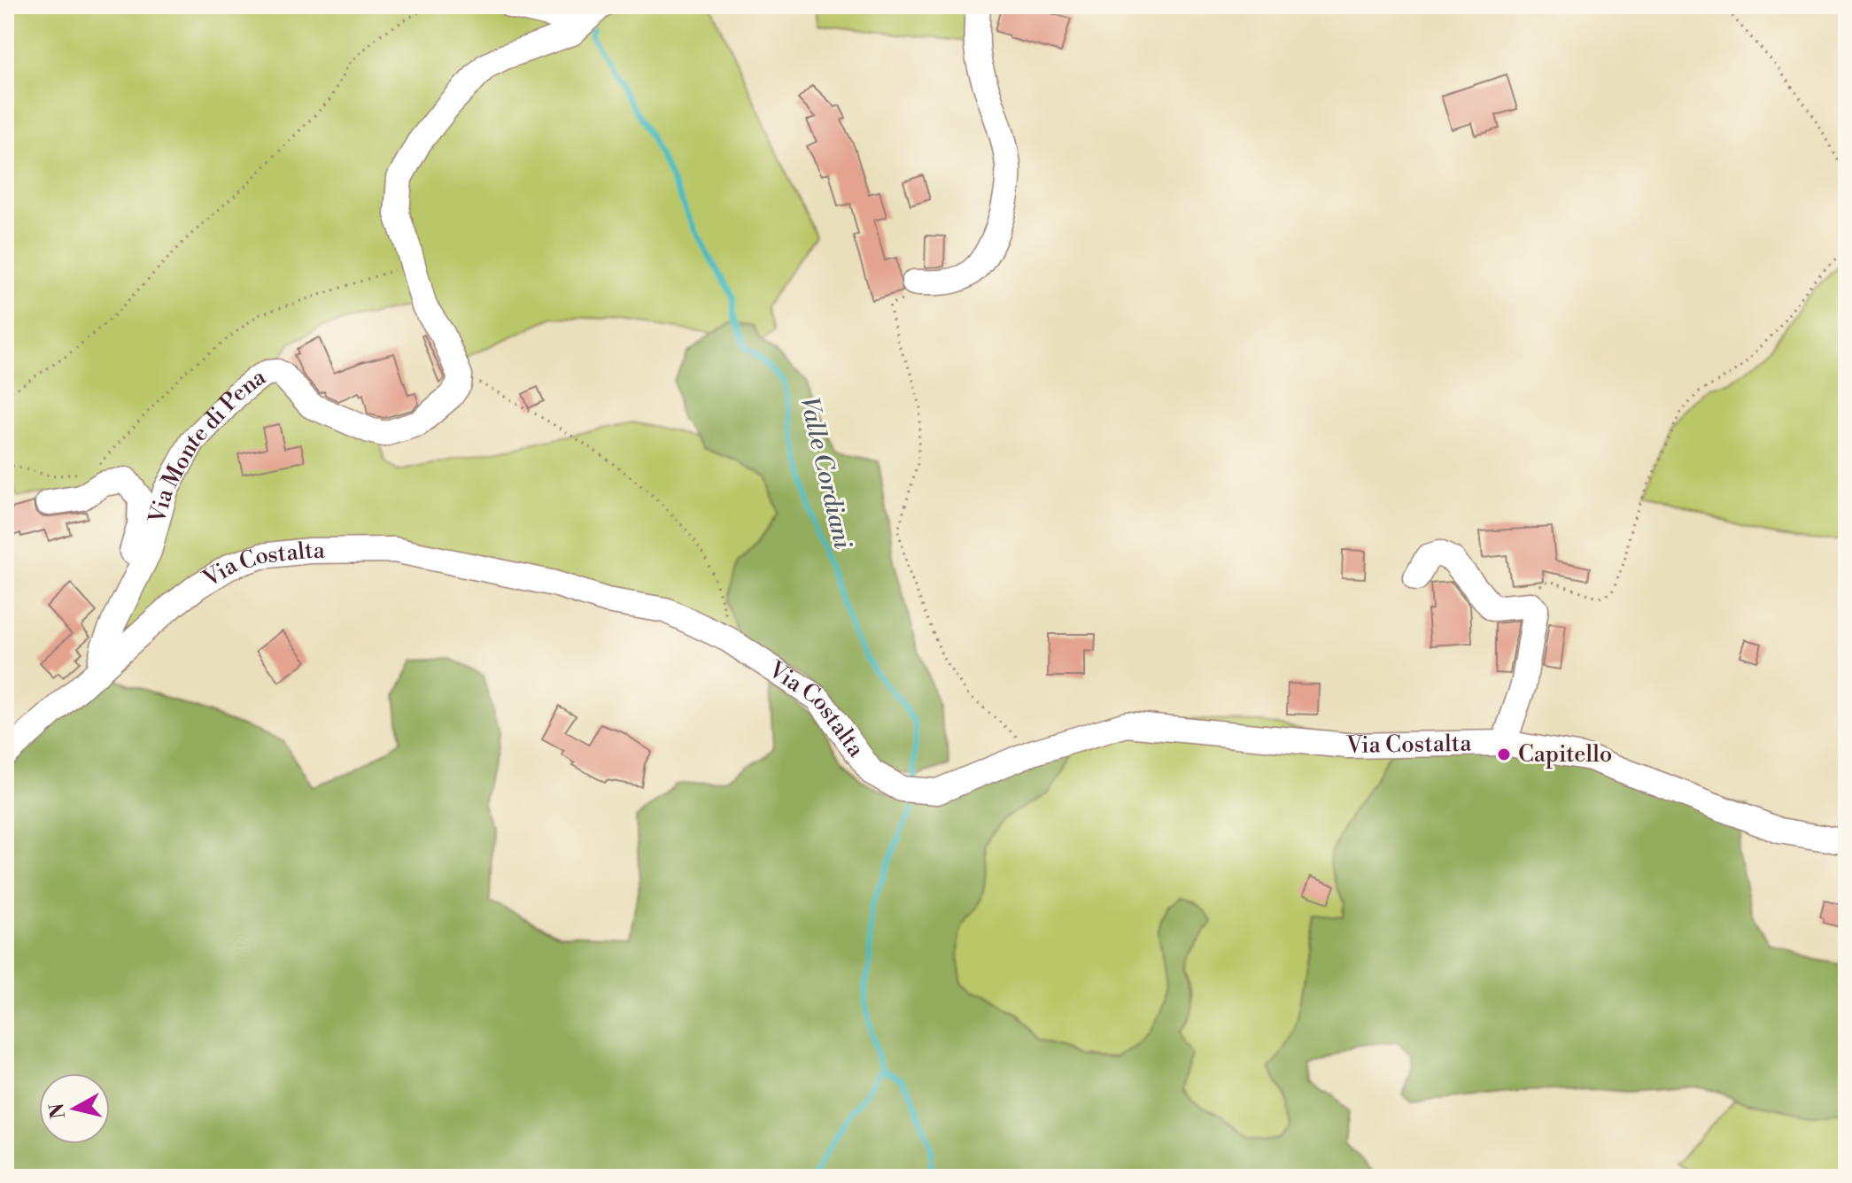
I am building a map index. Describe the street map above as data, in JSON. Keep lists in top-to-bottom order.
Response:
{
  "streets": {
    "street": ["Via Monte di Pena", "Via Costalta"]
  },
  "crossings": [
    ["Via Monte di Pena", "Via Costalta"]
  ],
  "water": ["Valle Cordiani"],
  "places": ["Capitello"],
  "north": "left"
}
